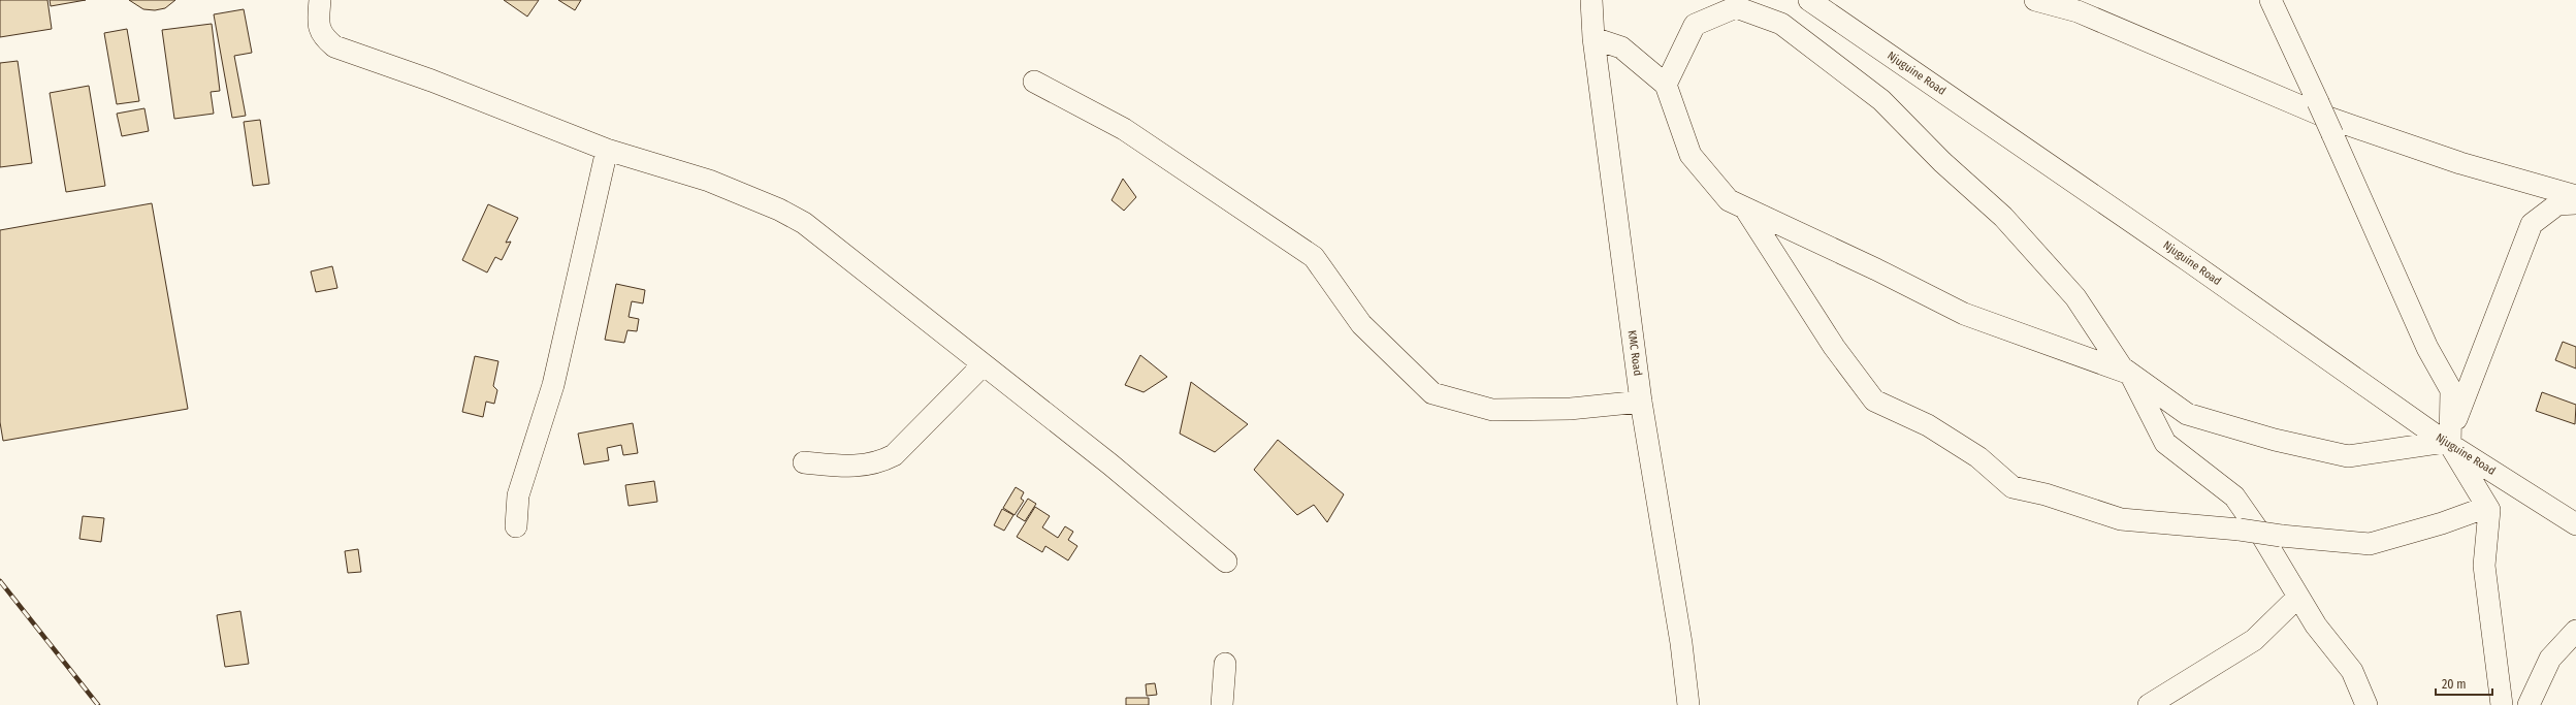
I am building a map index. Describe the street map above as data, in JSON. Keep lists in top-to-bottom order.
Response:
{
  "streets": {
    "street": ["Njuguine Road", "KMC Road"]
  },
  "scale_bar": "20 m"
}
